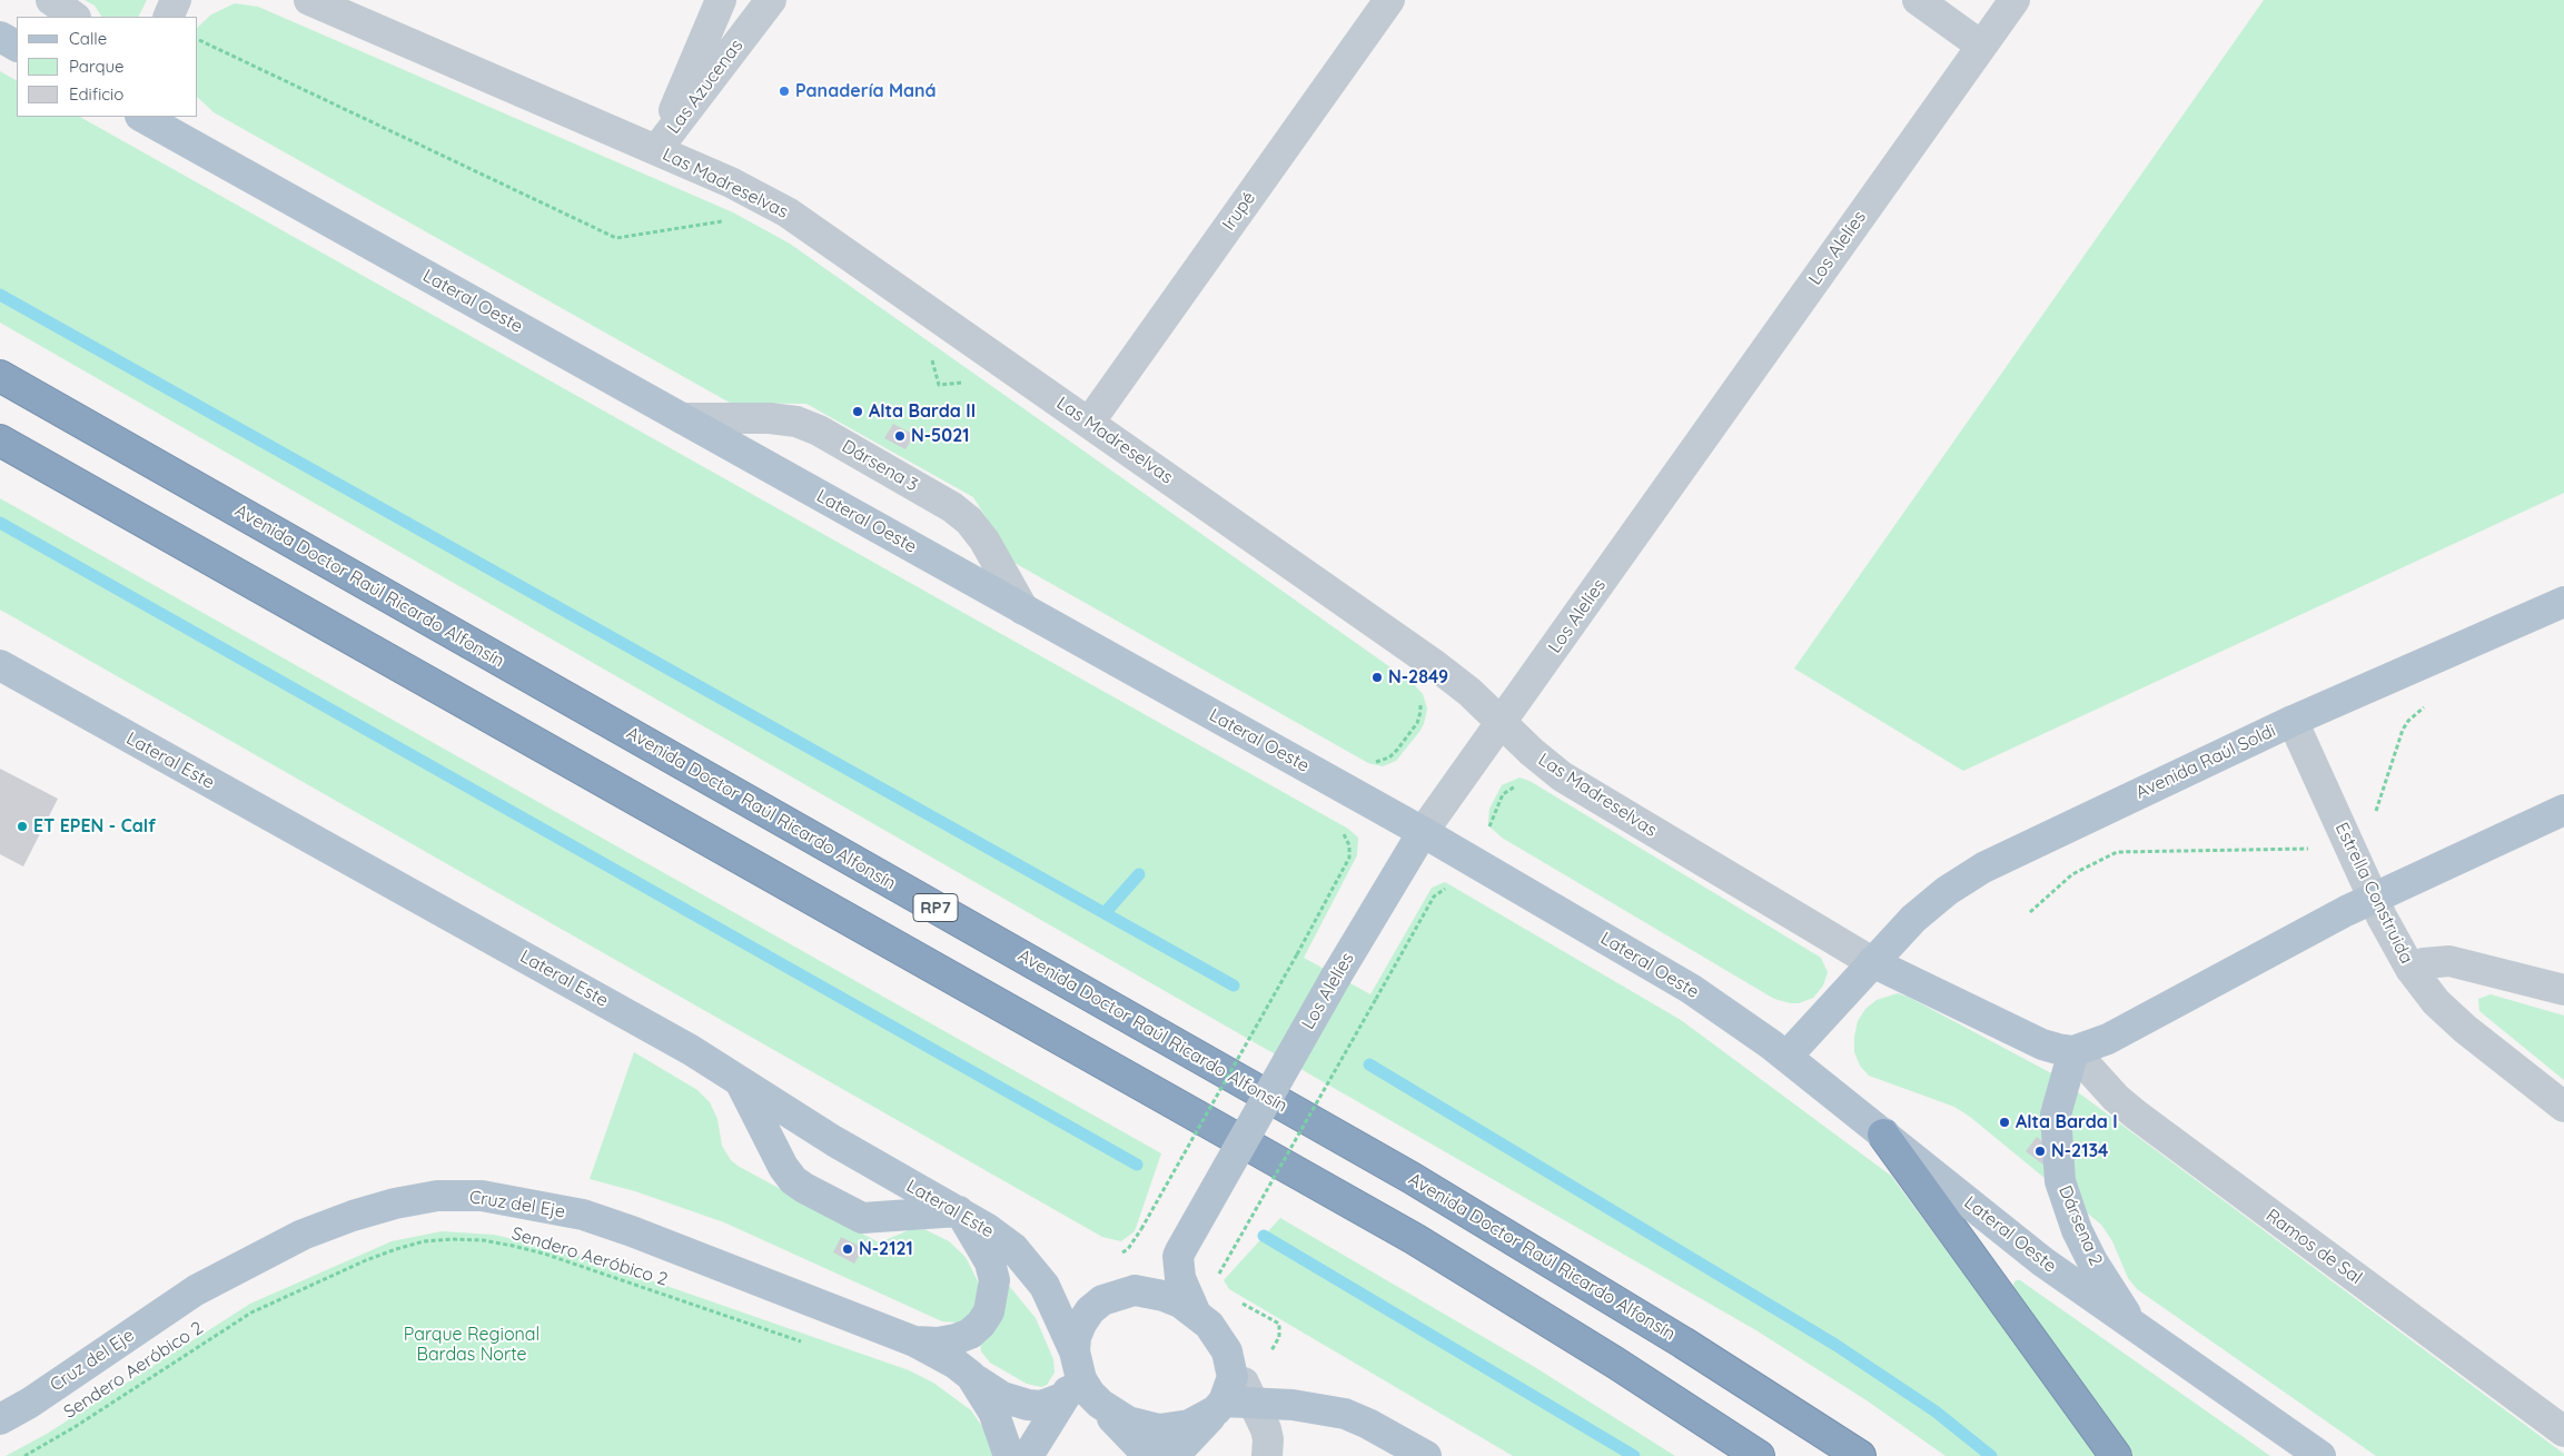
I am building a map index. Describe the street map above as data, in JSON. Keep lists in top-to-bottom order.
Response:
{
  "streets": {
    "highway": ["Avenida Doctor Raúl Ricardo Alfonsín", "RP7"],
    "main road": [
      "Los Alelíes",
      "Lateral Oeste",
      "Lateral Este",
      "Avenida Raúl Soldi",
      "Cruz del Eje",
      "Dársena 2"
    ],
    "street": [
      "Las Azucenas",
      "Las Madreselvas",
      "Irupé",
      "Dársena 3",
      "Estrella Construida",
      "Ramos de Sal"
    ],
    "path": ["Sendero Aeróbico 2"]
  },
  "crossings": [
    ["Las Azucenas", "Las Madreselvas"],
    ["Las Madreselvas", "Irupé"],
    ["Las Madreselvas", "Los Alelíes"],
    ["Las Madreselvas", "Avenida Raúl Soldi"],
    ["Los Alelíes", "Lateral Oeste"],
    ["Los Alelíes", "Lateral Este"],
    ["Lateral Oeste", "Dársena 3"],
    ["Lateral Oeste", "Avenida Raúl Soldi"],
    ["Lateral Oeste", "Dársena 2"],
    ["Avenida Raúl Soldi", "Estrella Construida"],
    ["Dársena 2", "Ramos de Sal"]
  ],
  "parks": ["Parque Regional Bardas Norte"],
  "places": [
    "Panadería Maná",
    "Alta Barda II",
    "N-5021",
    "N-2849",
    "ET EPEN - Calf",
    "Alta Barda I",
    "N-2134",
    "N-2121"
  ],
  "legend": ["Calle", "Parque", "Edificio"]
}
